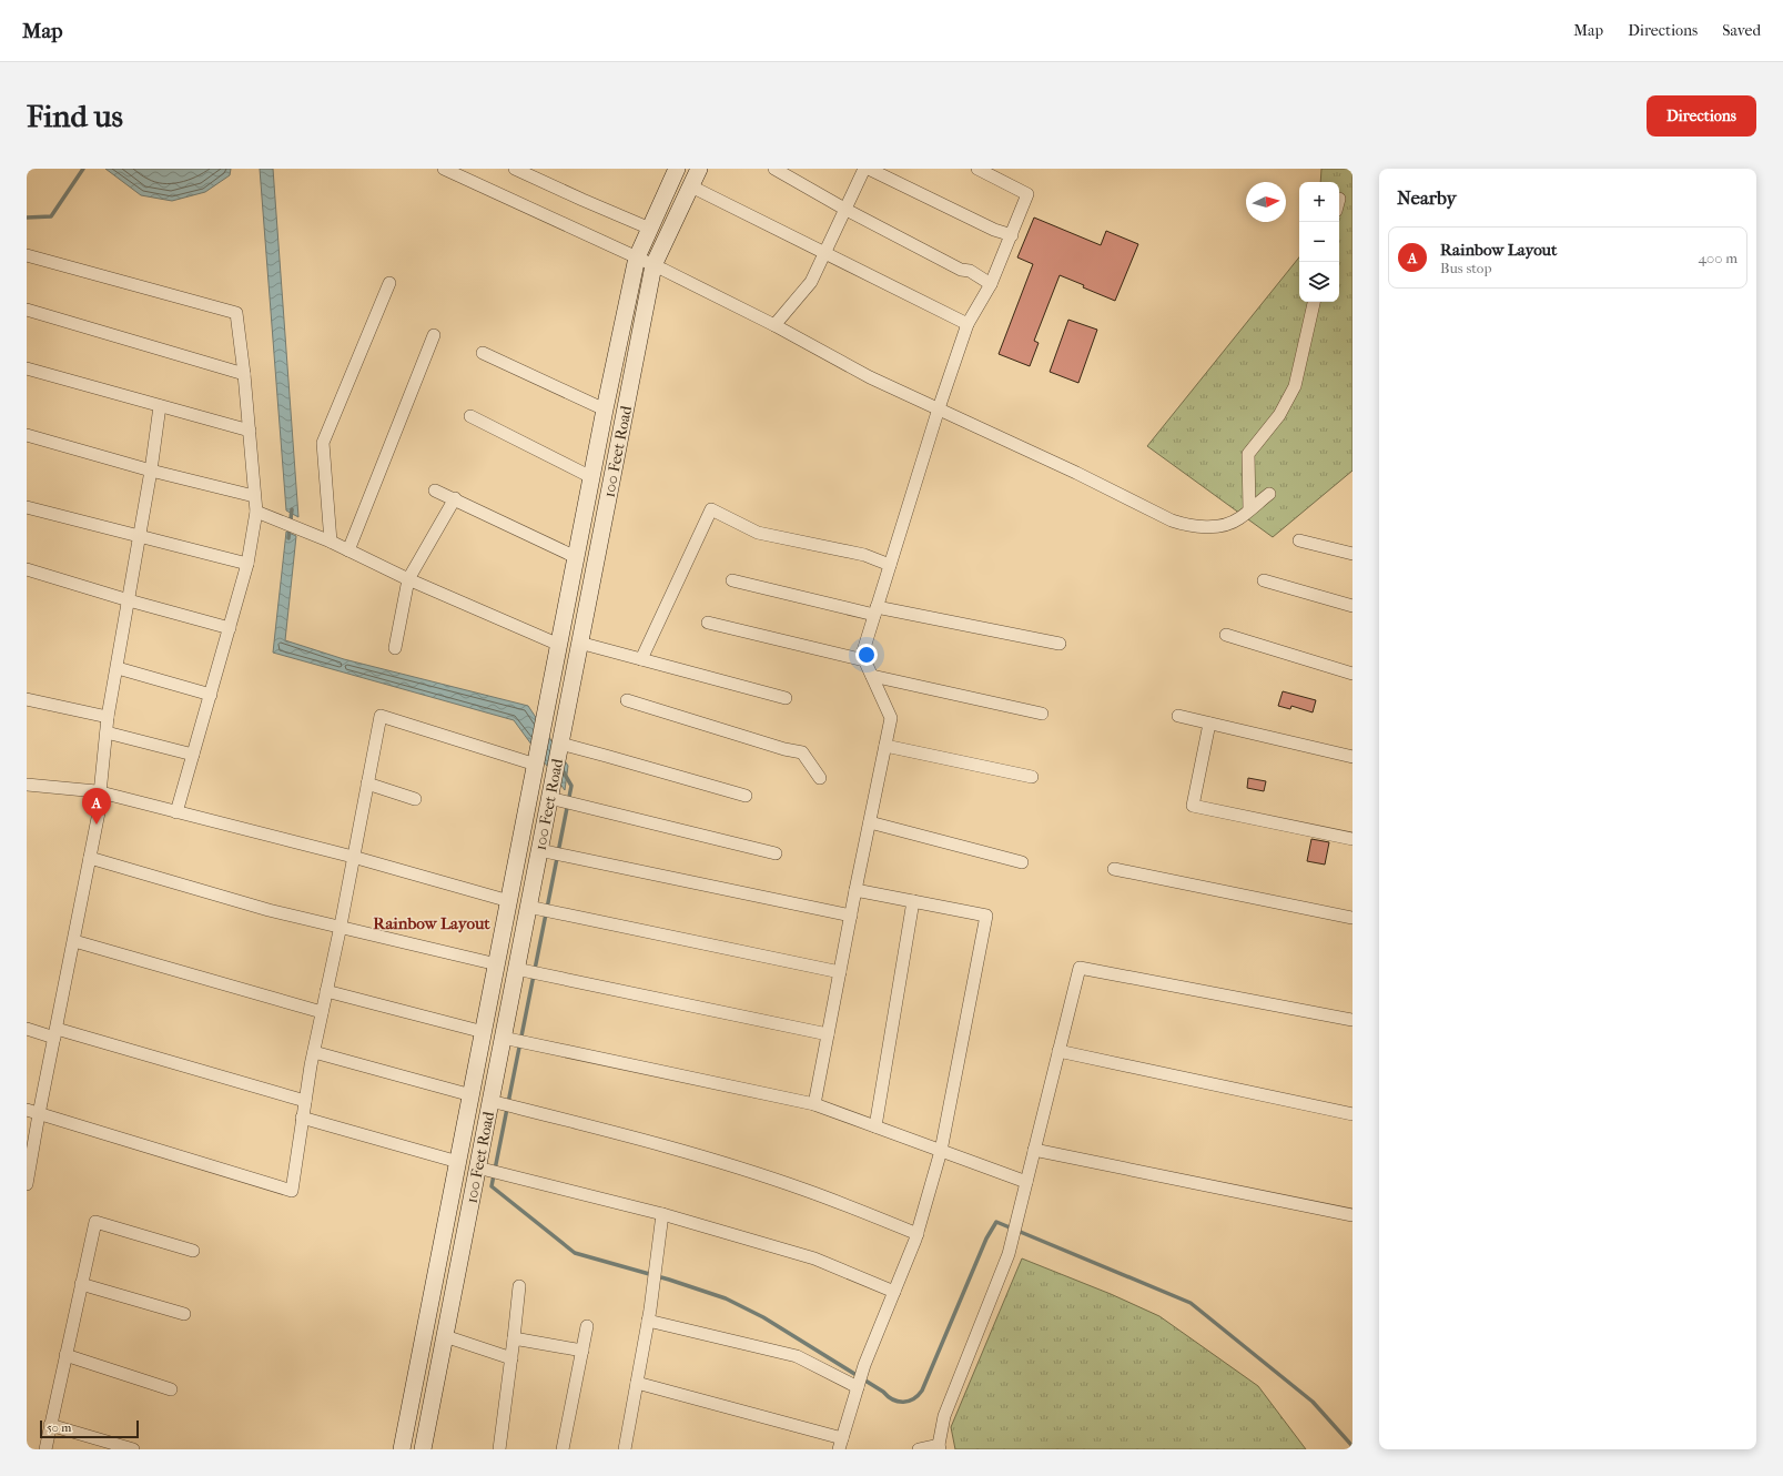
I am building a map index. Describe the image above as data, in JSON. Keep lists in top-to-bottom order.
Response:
{
  "streets": {
    "main road": ["100 Feet Road"]
  },
  "districts": ["Rainbow Layout"],
  "scale_bar": "50 m",
  "north": "right",
  "page": {
    "header": "Map",
    "nav": ["Map", "Directions", "Saved"],
    "buttons": "Directions",
    "title": "Find us",
    "heading": "Nearby",
    "map_buttons": ["+", "−"],
    "list": [
      {
        "mark": "A",
        "name": "Rainbow Layout",
        "note": "Bus stop",
        "value": "400 m"
      }
    ],
    "pins": "A",
    "scale": "50 m"
  }
}
